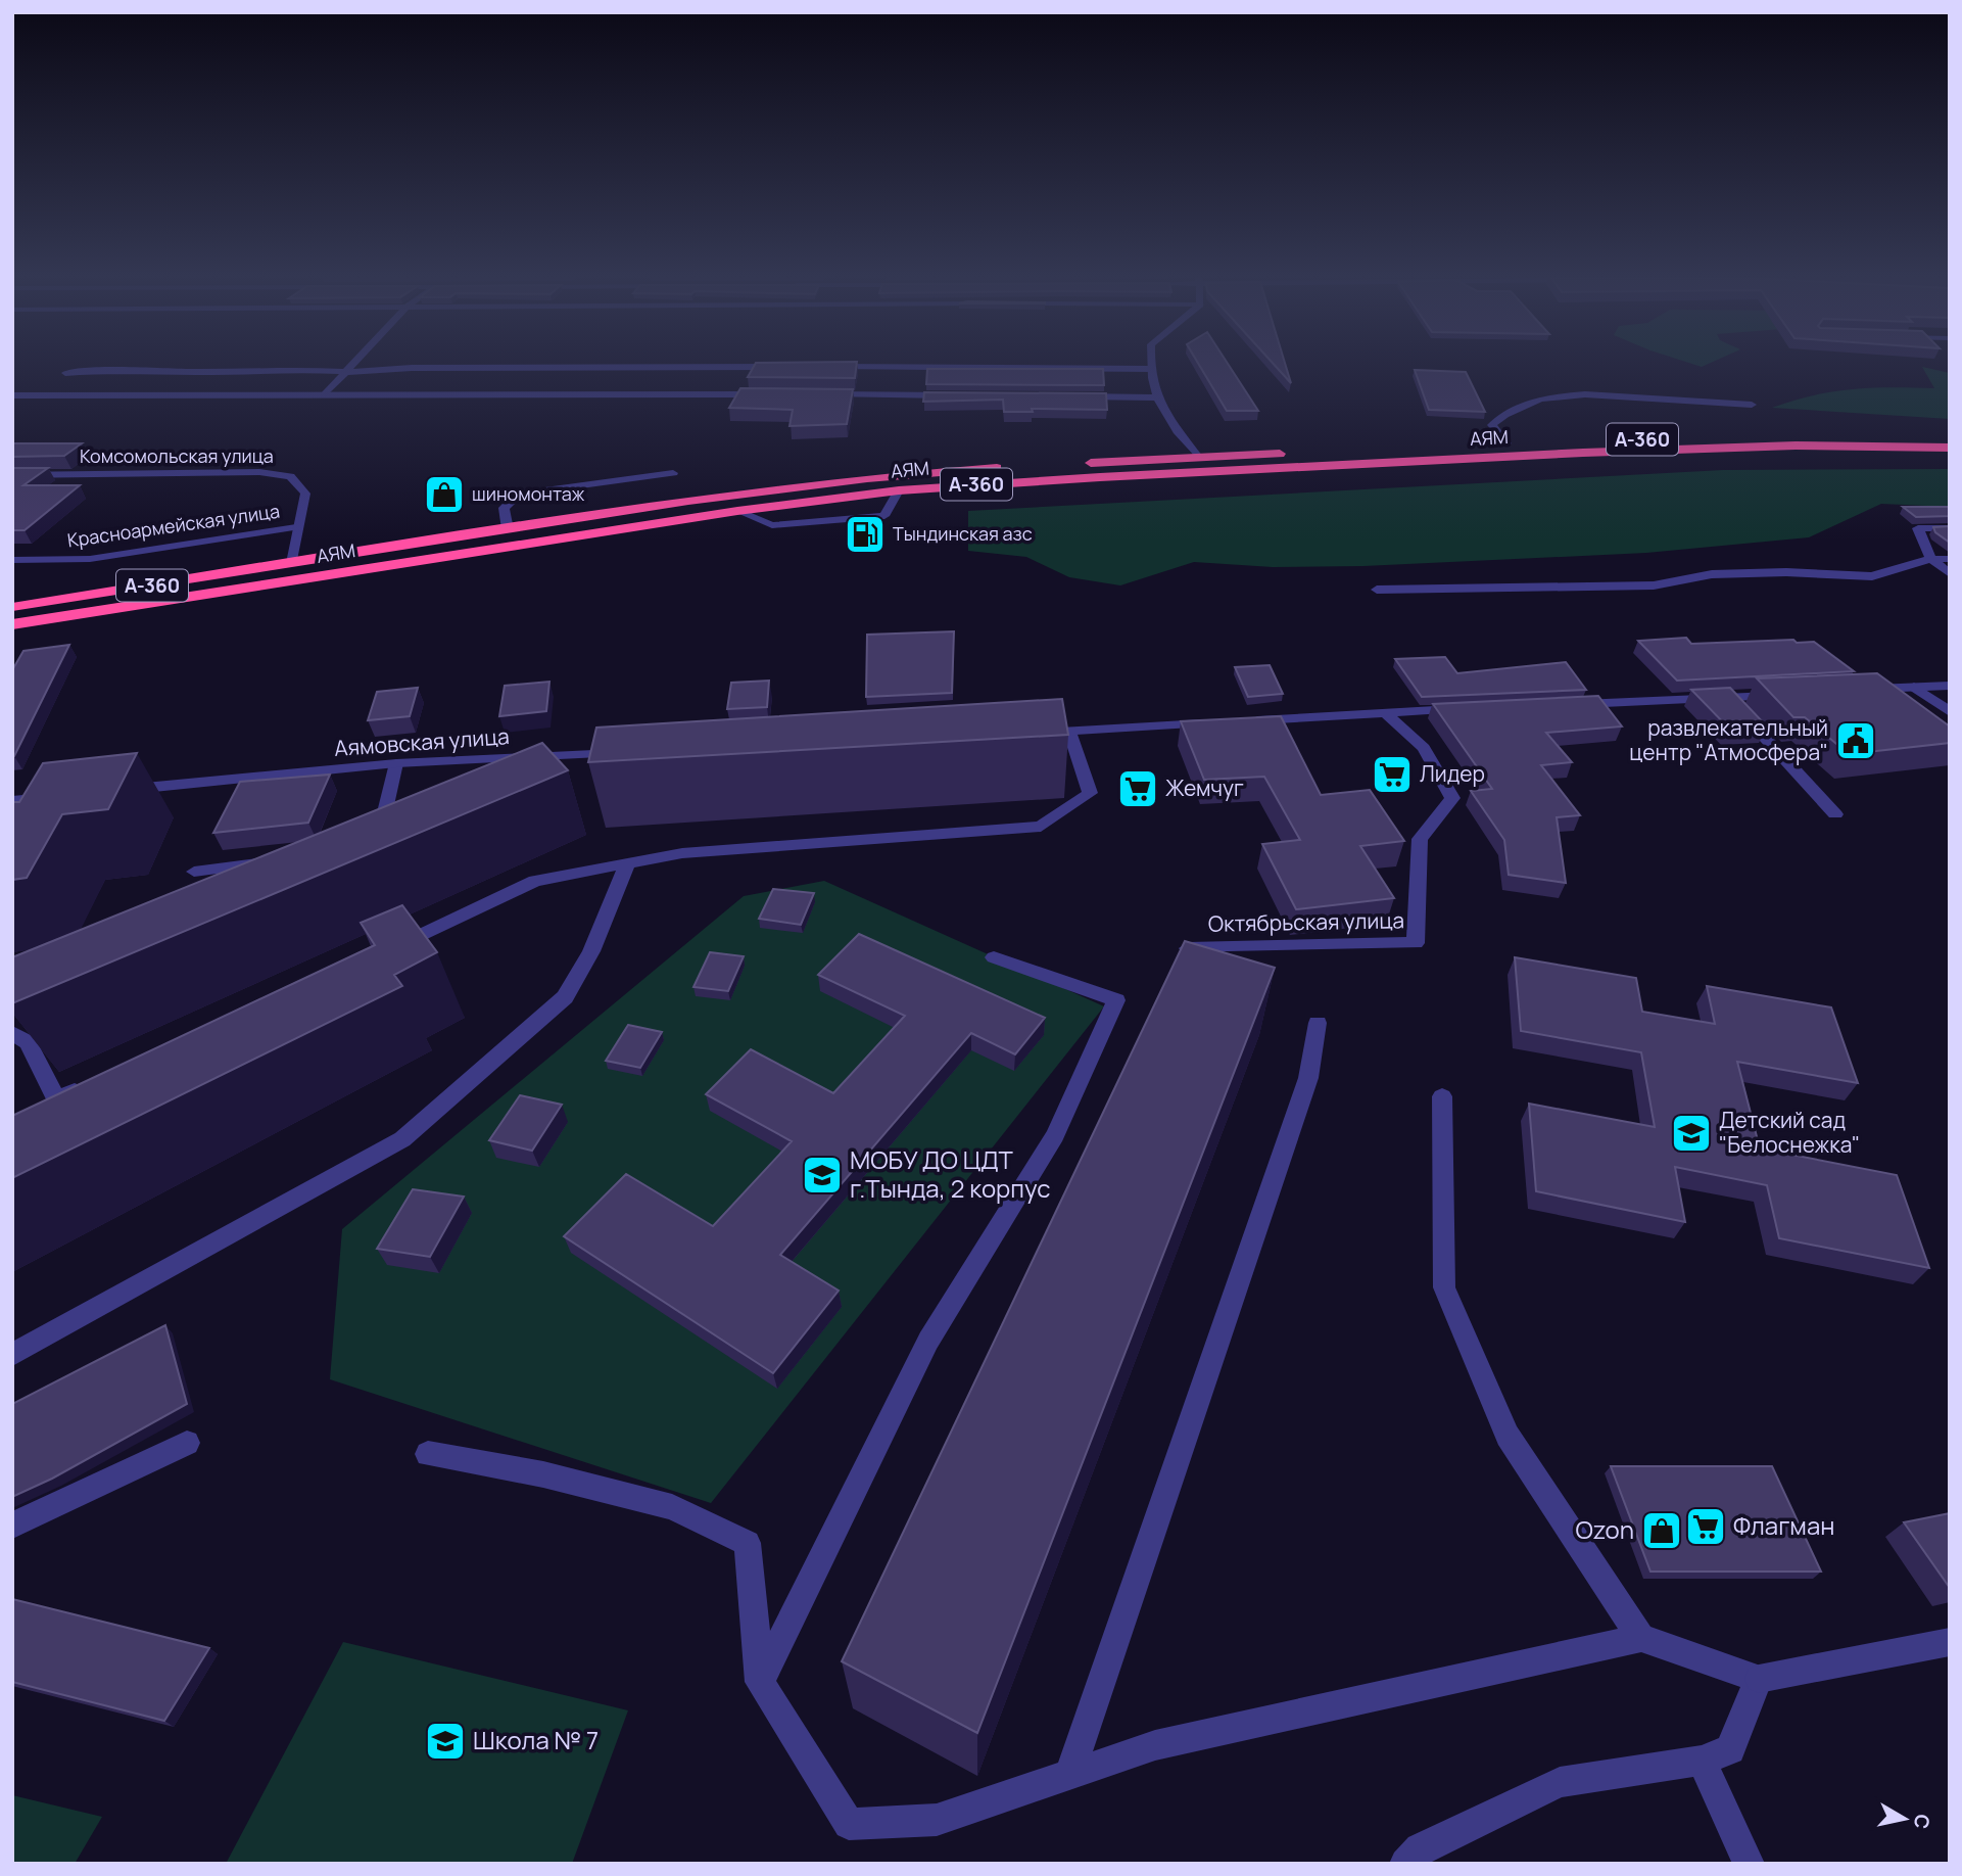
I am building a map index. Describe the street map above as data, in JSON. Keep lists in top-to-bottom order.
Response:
{
  "streets": {
    "highway": ["АЯМ", "А-360"],
    "street": [
      "Комсомольская улица",
      "Красноармейская улица",
      "Аямовская улица",
      "Октябрьская улица"
    ]
  },
  "crossings": [
    ["АЯМ", "Комсомольская улица"],
    ["Комсомольская улица", "Красноармейская улица"]
  ],
  "places": {
    "shop": ["шиномонтаж", "Ozon"],
    "fuel station": ["Тындинская азс"],
    "public building": ["развлекательный центр \"Атмосфера\""],
    "supermarket": ["Лидер", "Жемчуг", "Флагман"],
    "school or university": ["Детский сад \"Белоснежка\"", "МОБУ ДО ЦДТ г.Тында, 2 корпус", "Школа № 7"]
  },
  "north": "right"
}
